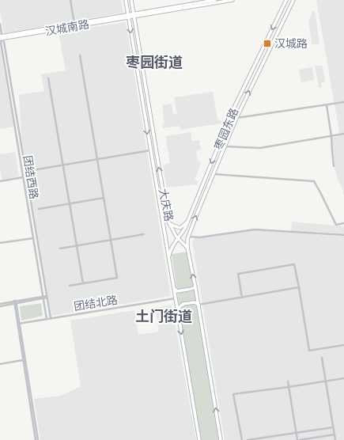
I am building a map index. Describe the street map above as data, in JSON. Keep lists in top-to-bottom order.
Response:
{
  "streets": {
    "main road": ["汉城南路", "枣园东路", "大庆路"],
    "street": ["团结西路", "团结北路"]
  },
  "crossings": [
    ["汉城南路", "团结西路"],
    ["汉城南路", "大庆路"],
    ["枣园东路", "大庆路"],
    ["团结西路", "团结北路"],
    ["大庆路", "团结北路"]
  ],
  "districts": ["枣园街道", "土门街道"],
  "places": {
    "transit": ["汉城路"]
  }
}
